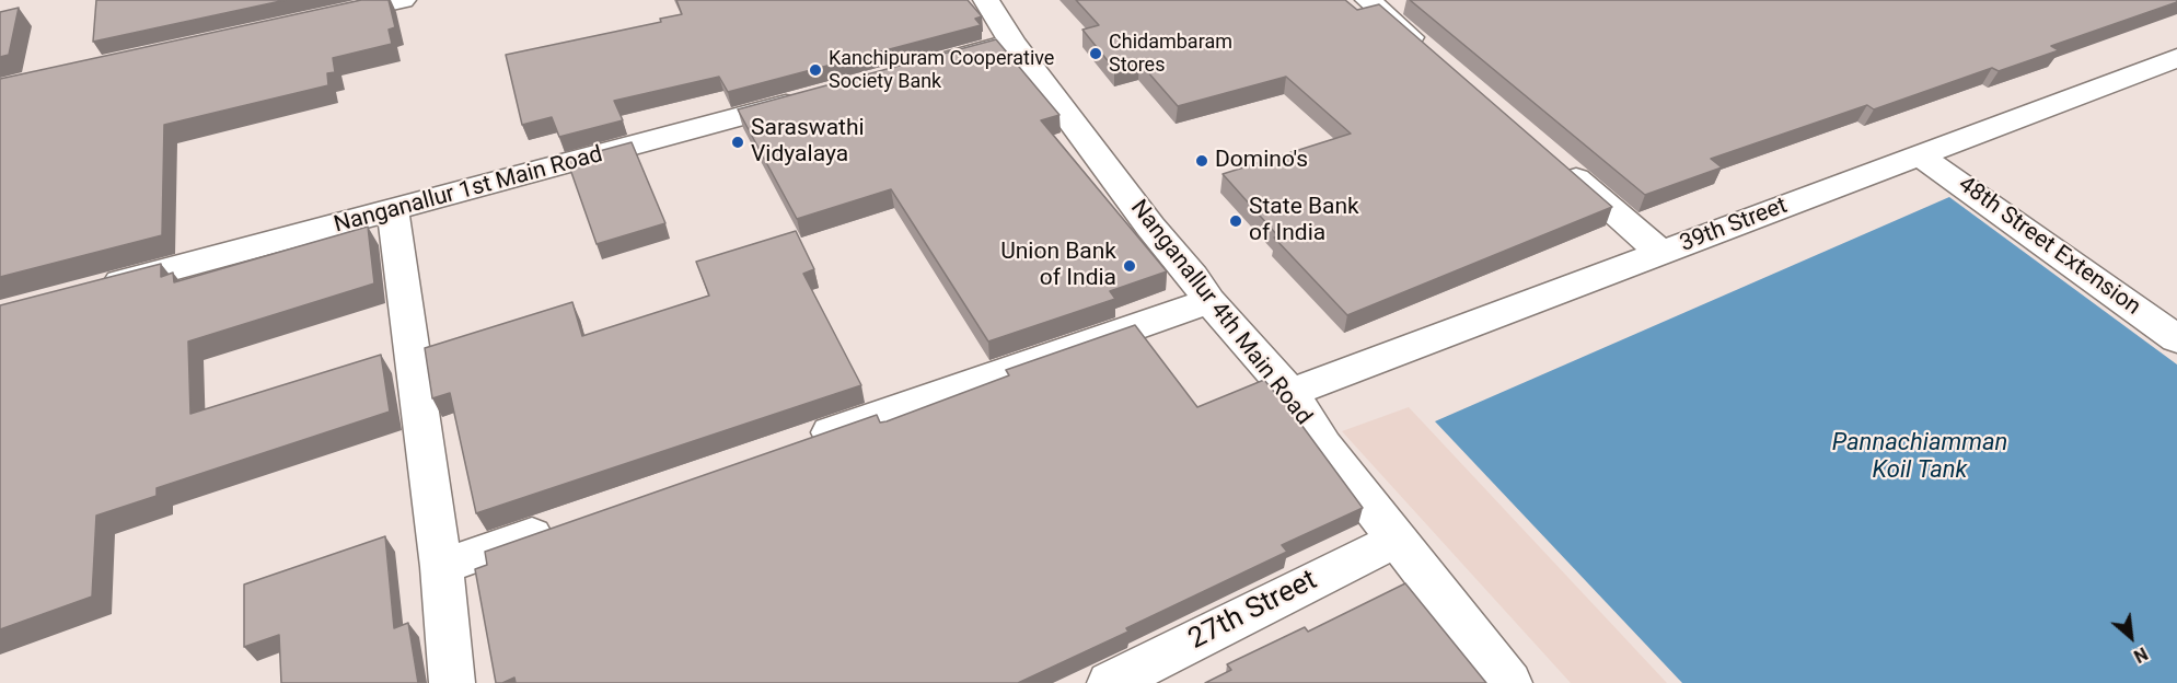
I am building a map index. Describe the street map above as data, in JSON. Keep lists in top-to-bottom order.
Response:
{
  "streets": {
    "street": [
      "Nanganallur 1st Main Road",
      "39th Street",
      "48th Street Extension",
      "Nanganallur 4th Main Road",
      "27th Street"
    ]
  },
  "crossings": [
    ["39th Street", "48th Street Extension"],
    ["39th Street", "Nanganallur 4th Main Road"],
    ["Nanganallur 4th Main Road", "27th Street"]
  ],
  "water": ["Pannachiamman Koil Tank"],
  "places": [
    "Chidambaram Stores",
    "Kanchipuram Cooperative Society Bank",
    "Saraswathi Vidyalaya",
    "Domino's",
    "State Bank of India",
    "Union Bank of India"
  ],
  "north": "bottom right"
}
